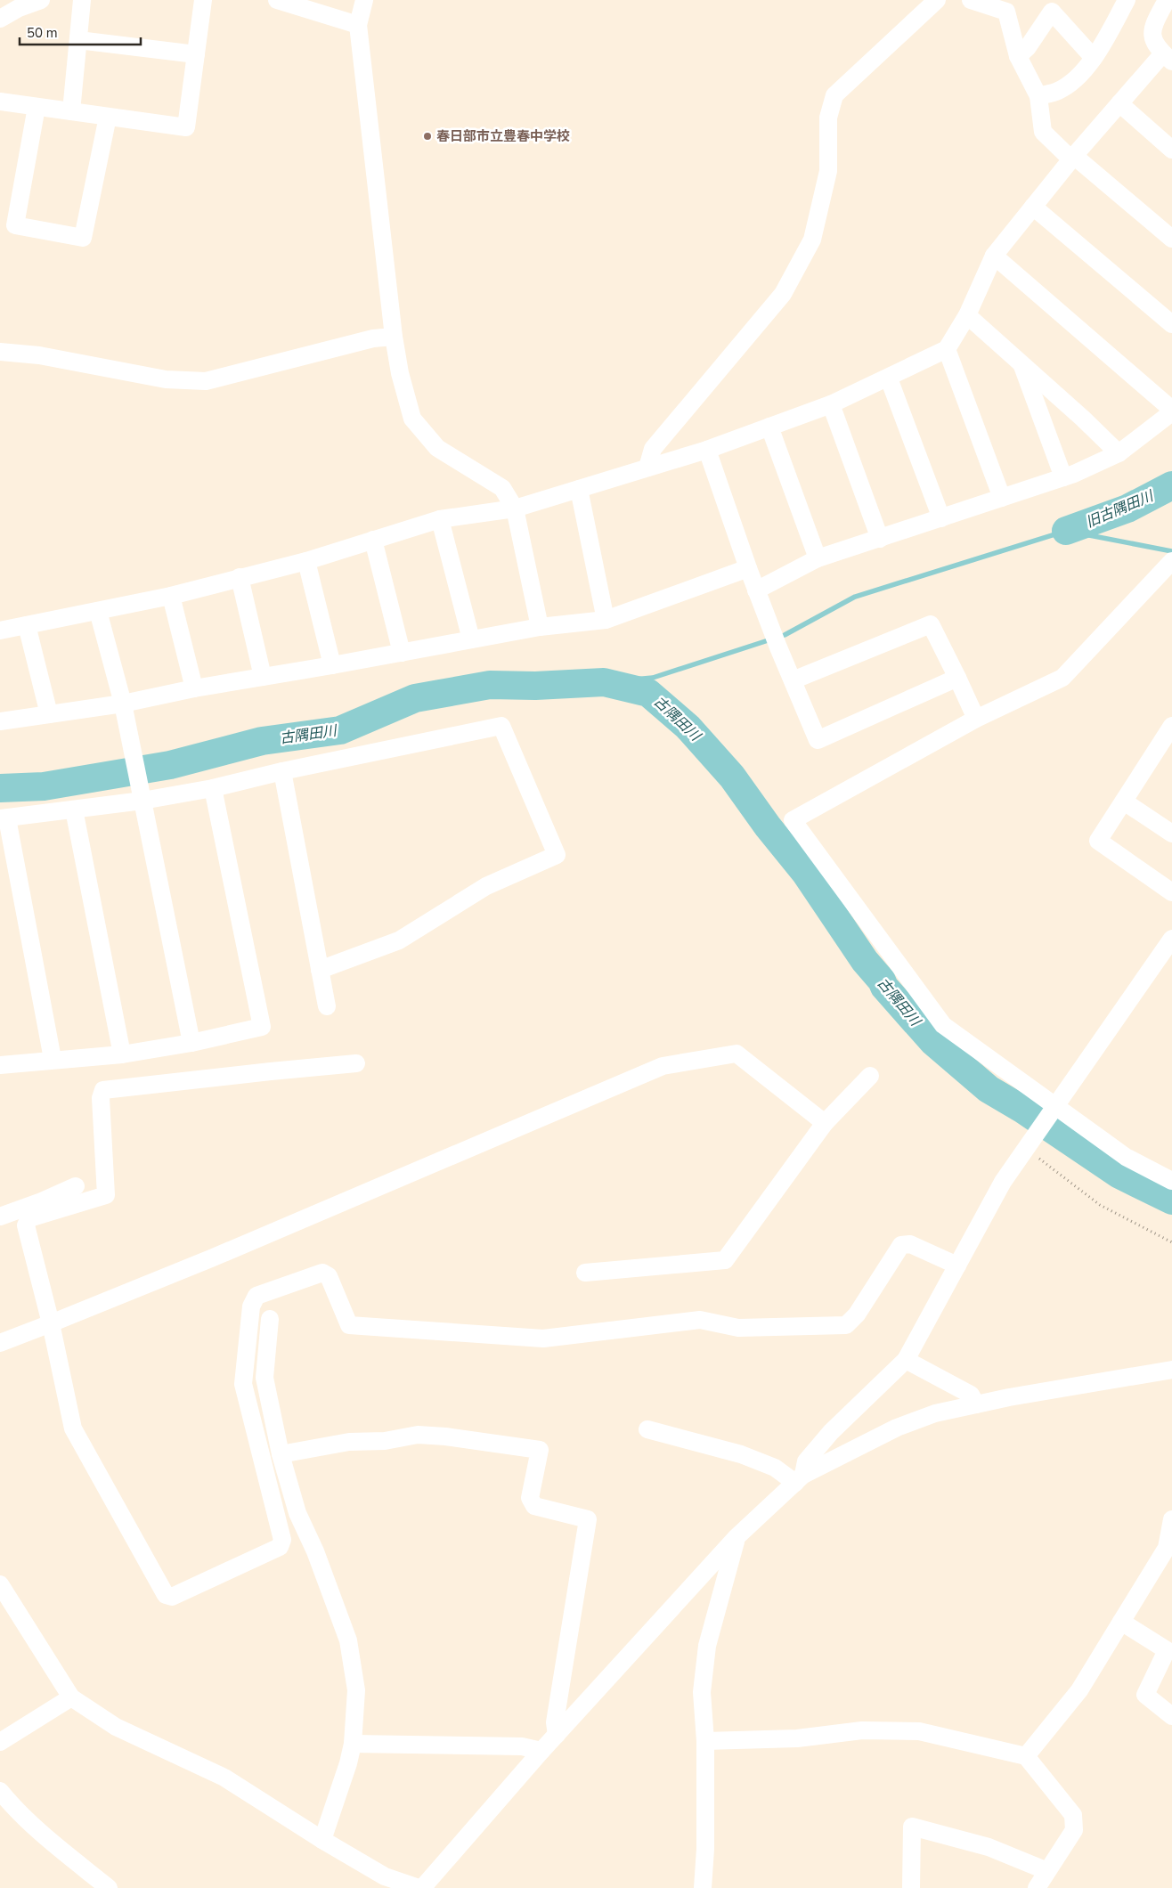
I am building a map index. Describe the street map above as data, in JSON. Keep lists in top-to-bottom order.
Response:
{
  "water": ["旧古隅田川", "古隅田川"],
  "places": ["春日部市立豊春中学校"],
  "scale_bar": "50 m"
}
